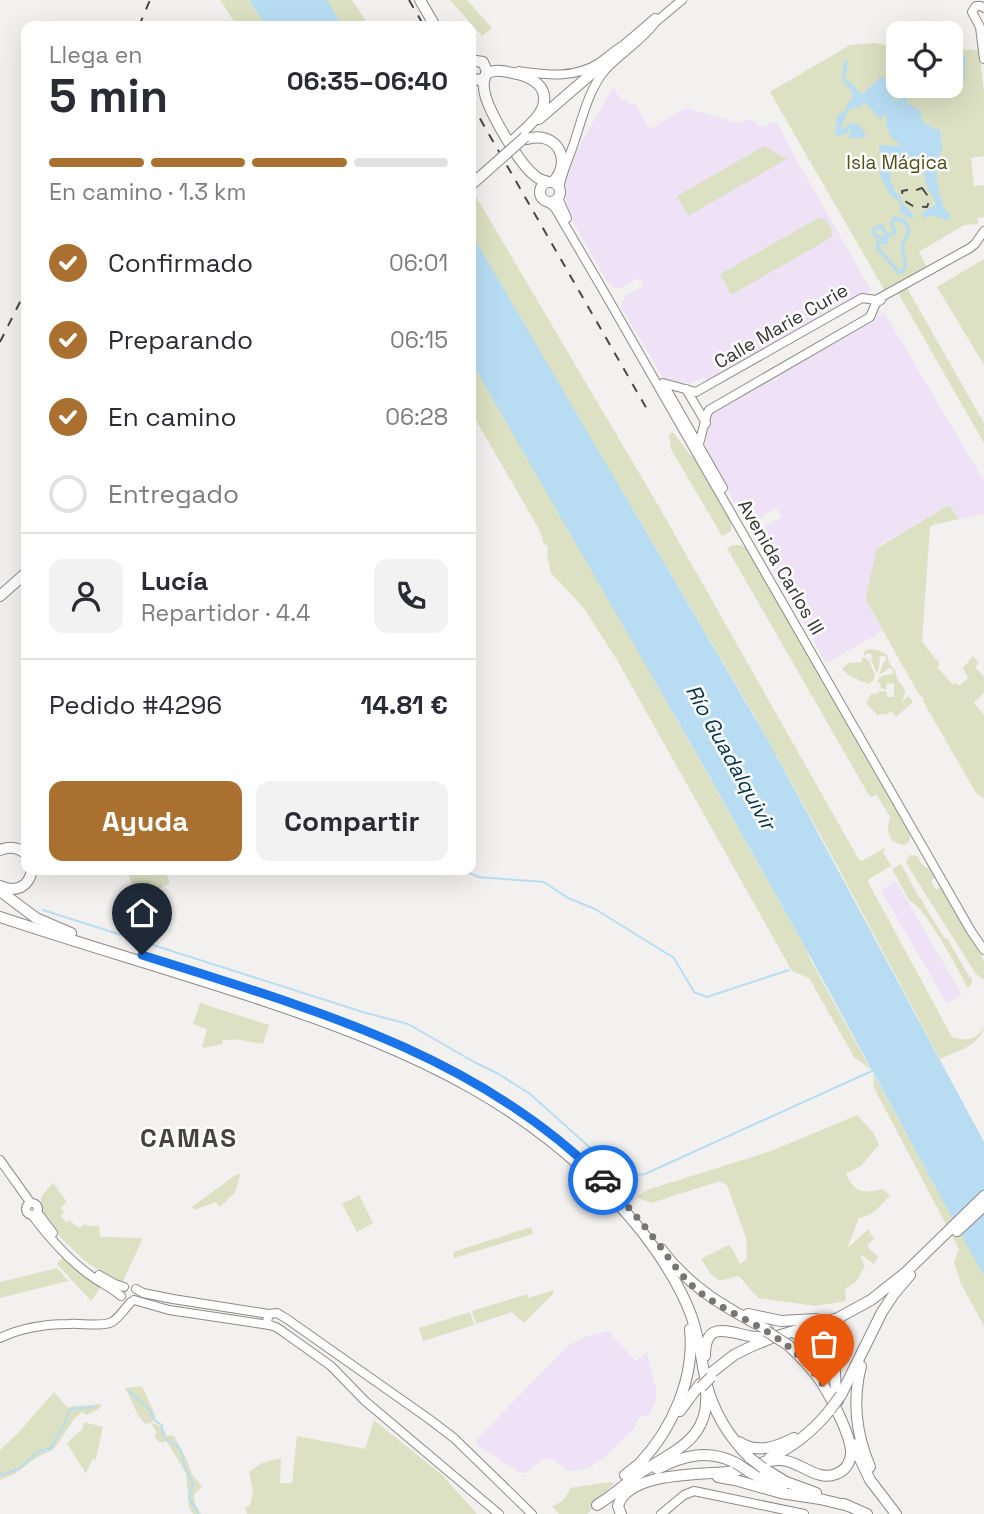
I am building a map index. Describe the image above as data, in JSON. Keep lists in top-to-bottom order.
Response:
{
  "streets": {
    "main road": ["Calle Marie Curie", "Avenida Carlos III"]
  },
  "districts": ["CAMAS"],
  "water": ["Río Guadalquivir"],
  "parks": ["Isla Mágica"],
  "page": {
    "heading": ["5 min", "Llega en", "06:35–06:40"],
    "panel": [
      "Lucía",
      "Repartidor · 4.4",
      "Pedido #4296",
      "14.81 €"
    ],
    "bar": "En camino · 1.3 km",
    "list": [
      ["Confirmado", "06:01"],
      ["Preparando", "06:15"],
      ["En camino", "06:28"],
      "Entregado"
    ],
    "buttons": ["Ayuda", "Compartir"]
  }
}
